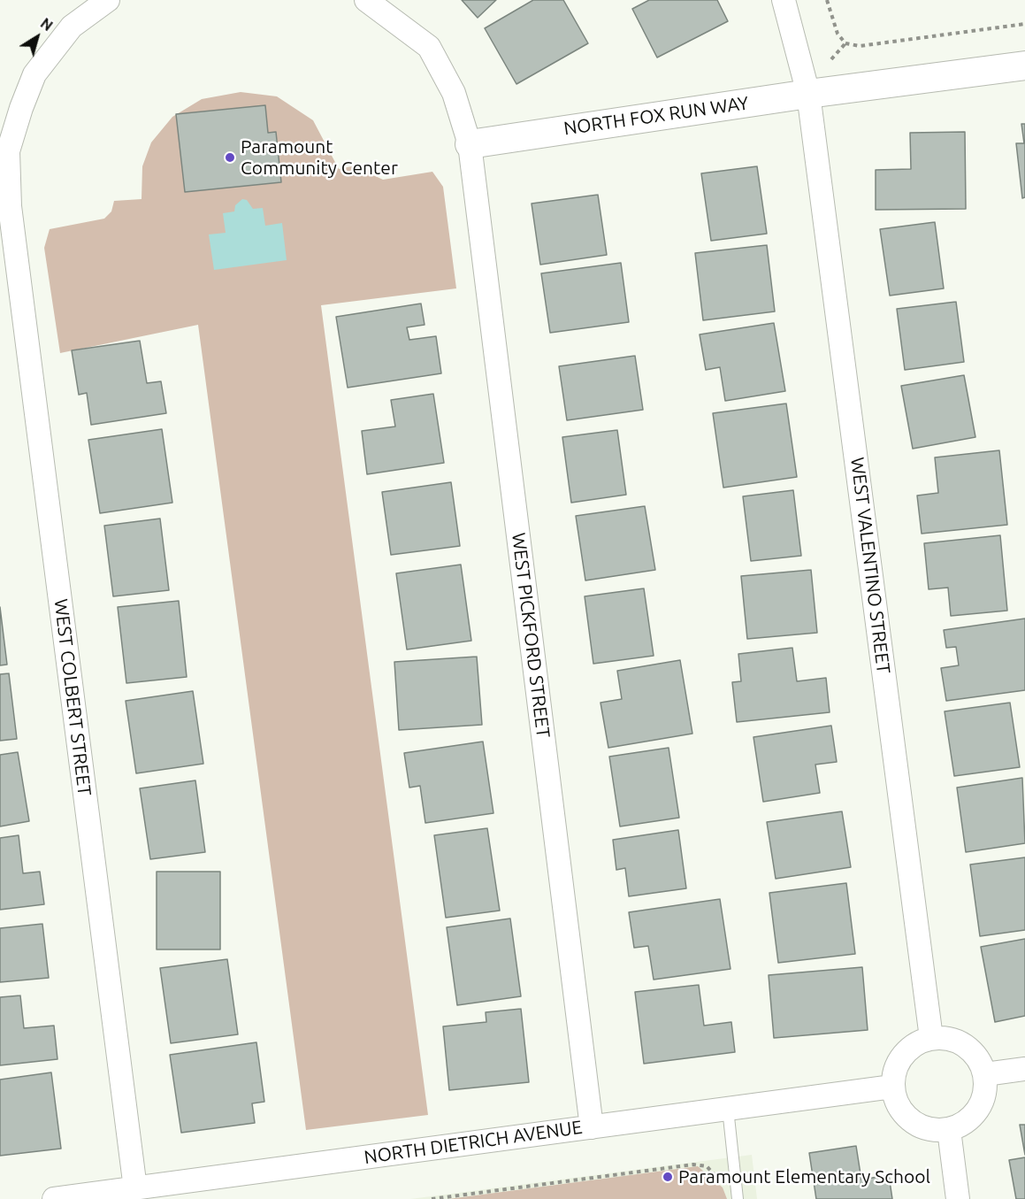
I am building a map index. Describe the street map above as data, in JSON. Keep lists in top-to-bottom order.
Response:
{
  "streets": {
    "street": [
      "NORTH FOX RUN WAY",
      "WEST VALENTINO STREET",
      "WEST PICKFORD STREET",
      "WEST COLBERT STREET",
      "NORTH DIETRICH AVENUE"
    ]
  },
  "crossings": [
    ["NORTH FOX RUN WAY", "WEST VALENTINO STREET"],
    ["NORTH FOX RUN WAY", "WEST PICKFORD STREET"],
    ["WEST VALENTINO STREET", "NORTH DIETRICH AVENUE"],
    ["WEST PICKFORD STREET", "NORTH DIETRICH AVENUE"],
    ["WEST COLBERT STREET", "NORTH DIETRICH AVENUE"]
  ],
  "places": ["Paramount Community Center", "Paramount Elementary School"],
  "north": "top right"
}
